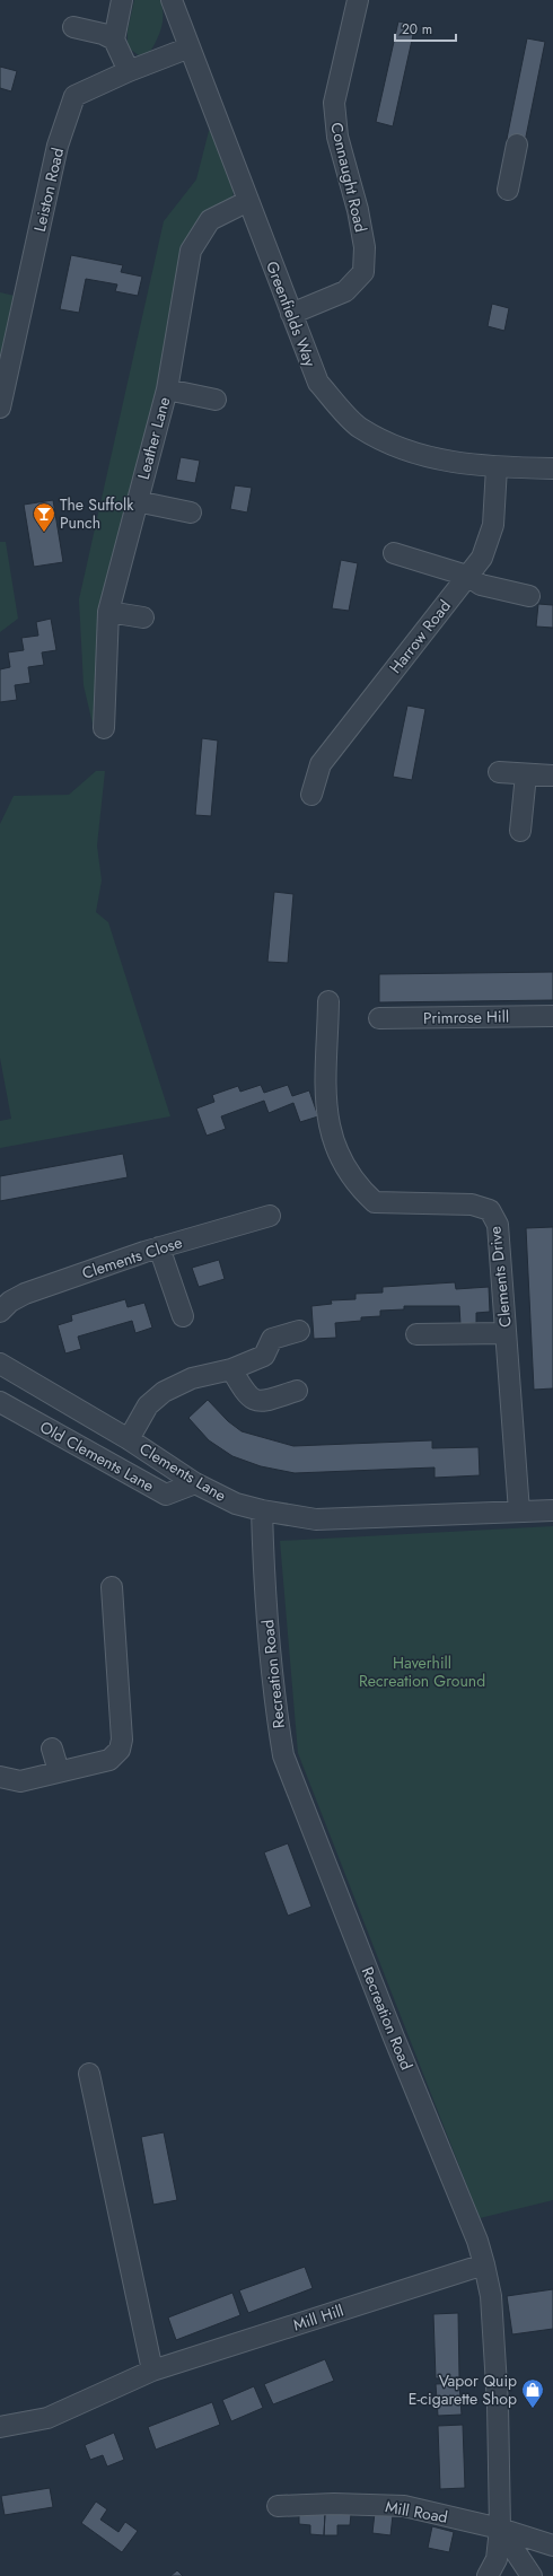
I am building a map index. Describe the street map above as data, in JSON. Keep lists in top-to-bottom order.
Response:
{
  "streets": {
    "street": [
      "Connaught Road",
      "Leiston Road",
      "Greenfields Way",
      "Leather Lane",
      "Harrow Road",
      "Primrose Hill",
      "Clements Close",
      "Clements Drive",
      "Old Clements Lane",
      "Clements Lane",
      "Recreation Road",
      "Mill Hill",
      "Mill Road"
    ]
  },
  "crossings": [
    ["Connaught Road", "Greenfields Way"],
    ["Leiston Road", "Greenfields Way"],
    ["Greenfields Way", "Leather Lane"],
    ["Greenfields Way", "Harrow Road"],
    ["Clements Drive", "Clements Lane"],
    ["Old Clements Lane", "Clements Lane"],
    ["Clements Lane", "Recreation Road"],
    ["Recreation Road", "Mill Hill"],
    ["Recreation Road", "Mill Road"]
  ],
  "parks": ["Haverhill Recreation Ground"],
  "places": {
    "bar": ["The Suffolk Punch"],
    "shop": ["Vapor Quip E-cigarette Shop"]
  },
  "scale_bar": "20 m"
}
